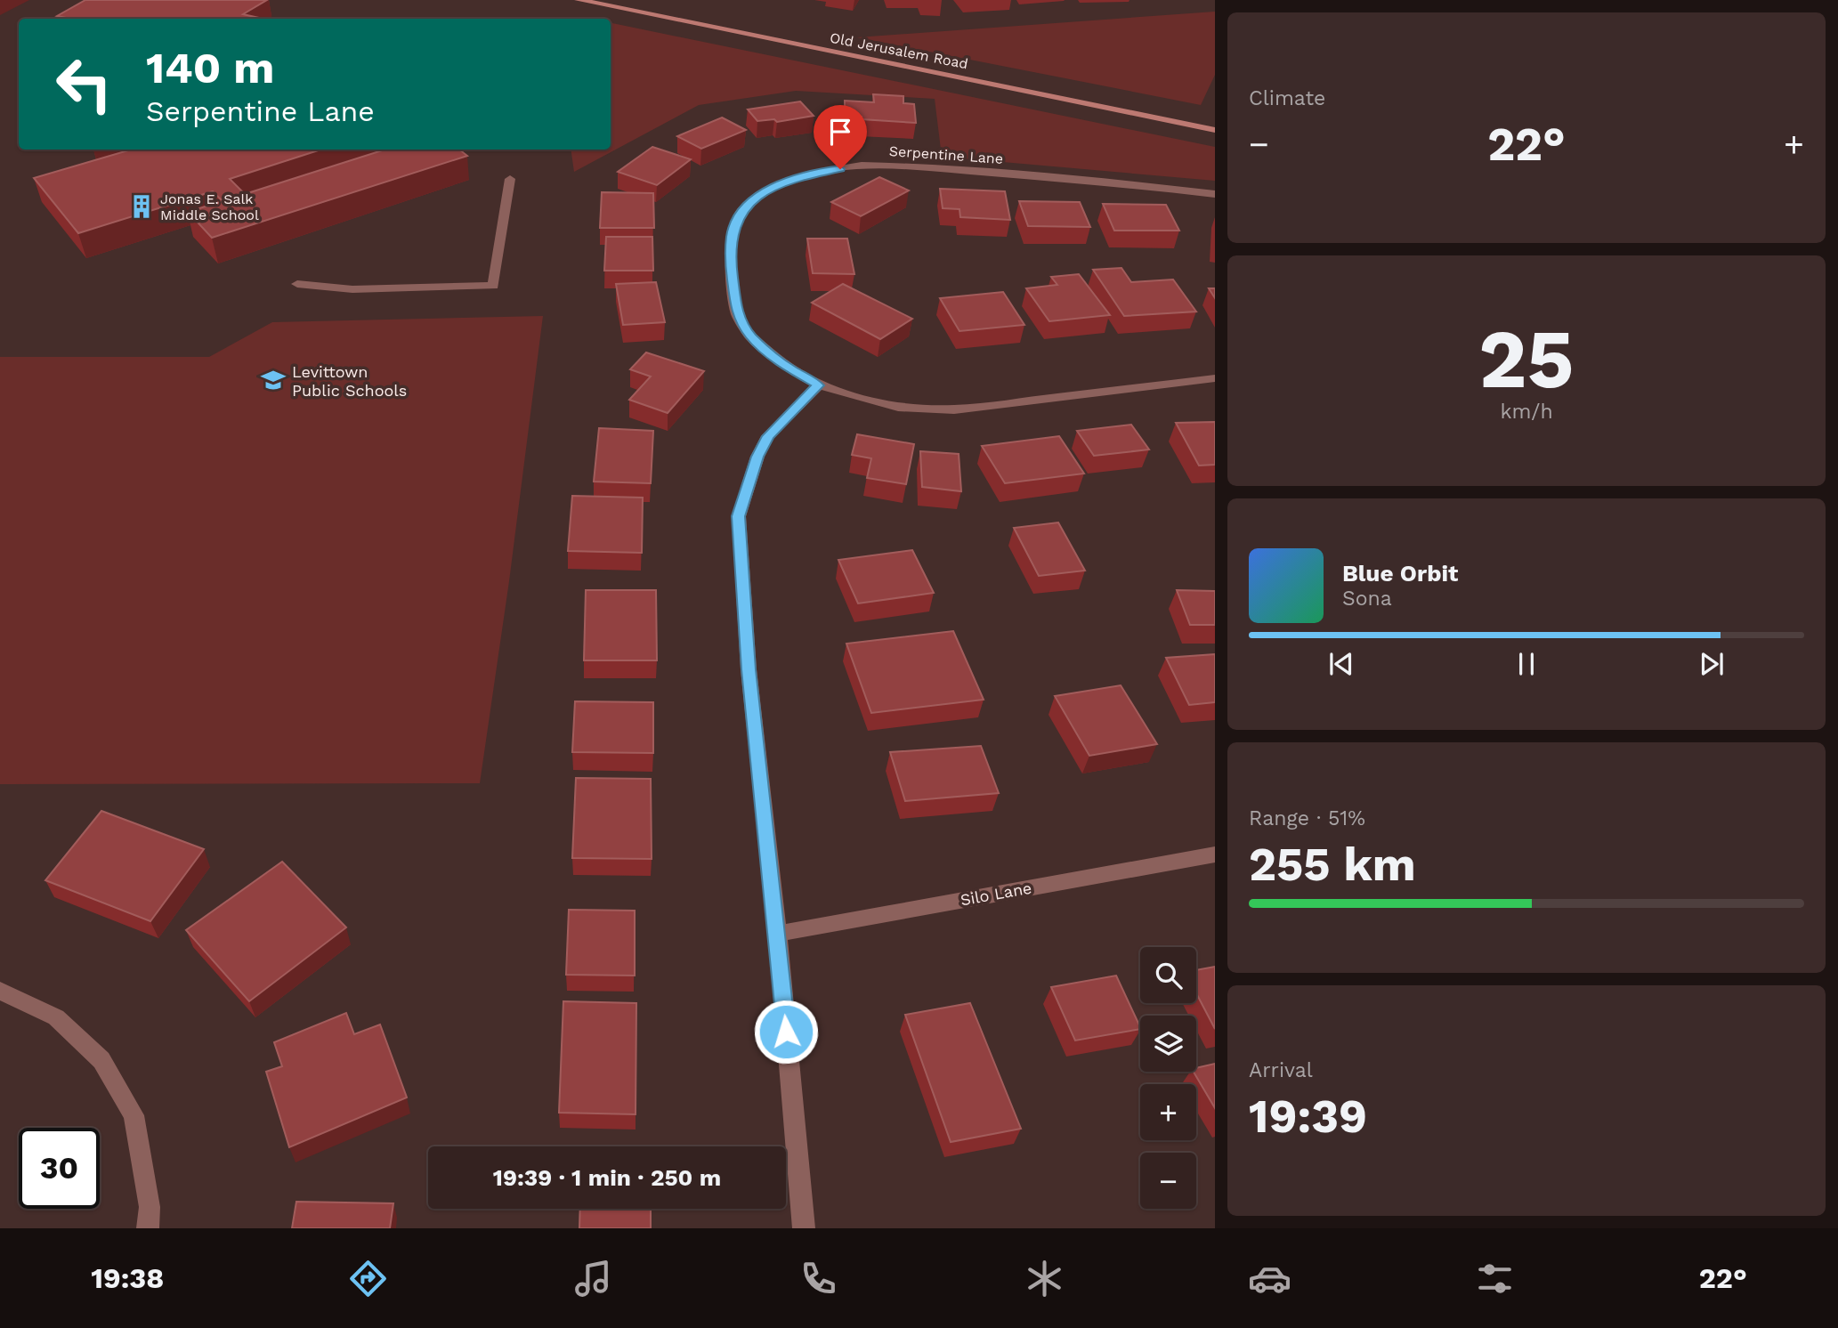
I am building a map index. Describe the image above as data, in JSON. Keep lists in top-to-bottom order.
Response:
{
  "streets": {
    "main road": ["Old Jerusalem Road"],
    "street": ["Serpentine Lane", "Silo Lane"]
  },
  "places": {
    "building": ["Jonas E. Salk Middle School"],
    "school or university": ["Levittown Public Schools"]
  },
  "page": {
    "tile": [
      "Climate",
      ["25", "km/h"],
      ["Range · 51%", "255 km"],
      ["Arrival", "19:39"]
    ],
    "turn": ["140 m", "Serpentine Lane"],
    "heat": ["−", "22°", "+"],
    "song": ["Blue Orbit", "Sona"],
    "map_buttons": ["+", "−"],
    "limit": "30",
    "trip": "19:39 · 1 min · 250 m",
    "tabs": ["19:38", "22°"]
  }
}
